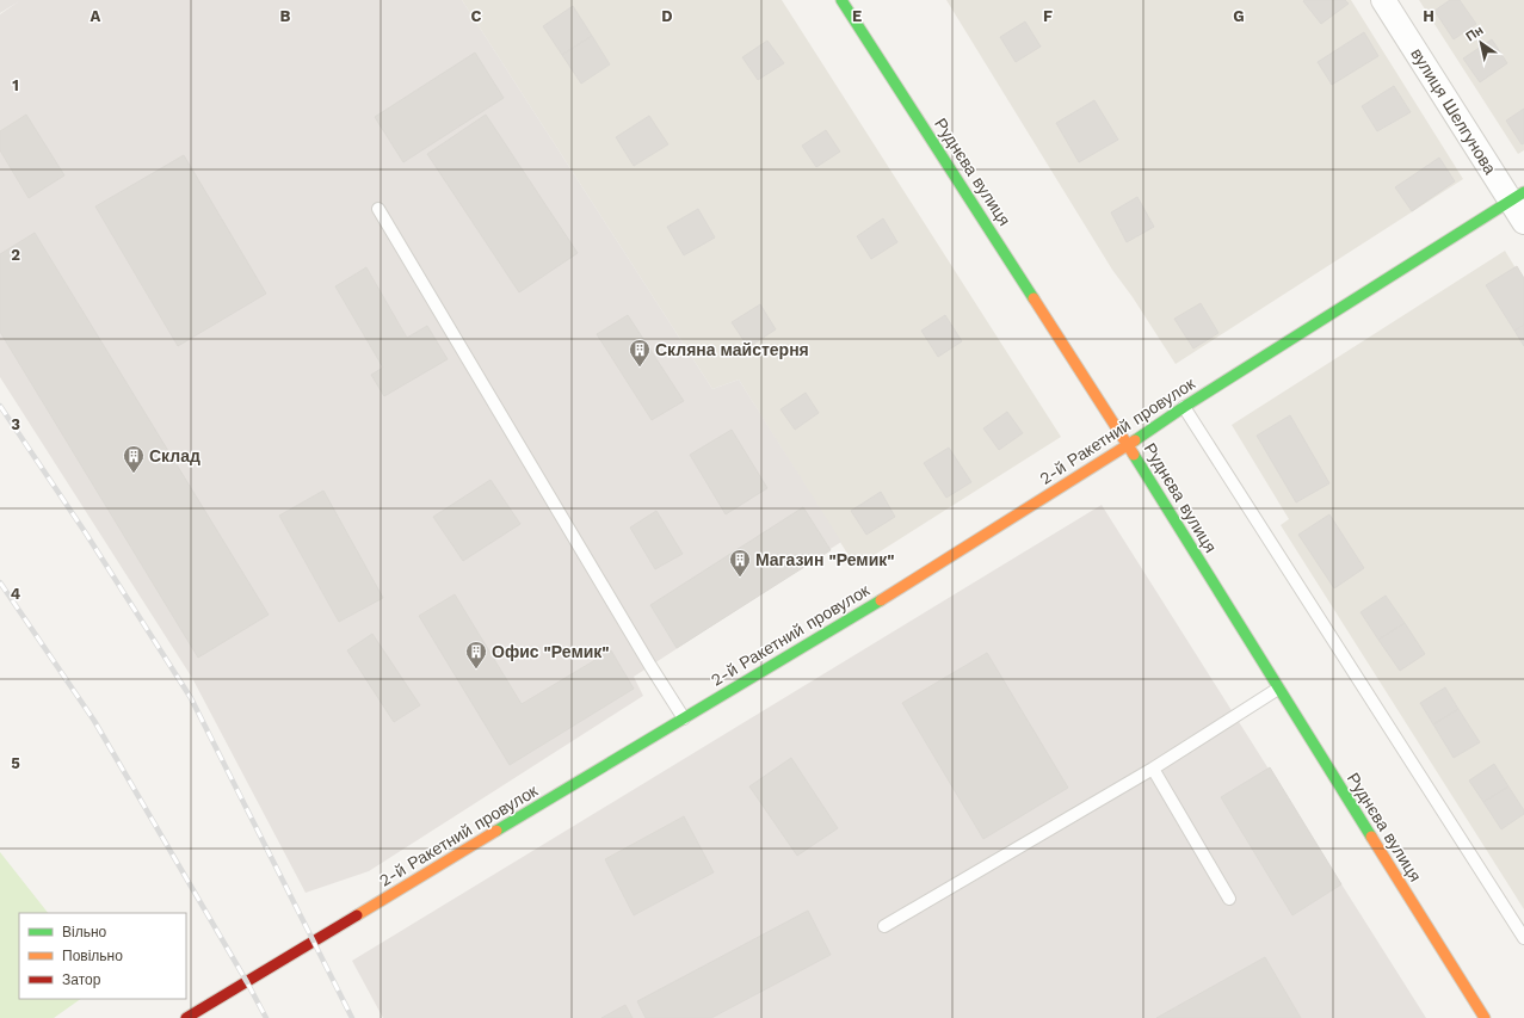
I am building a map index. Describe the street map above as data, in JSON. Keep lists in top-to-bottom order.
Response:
{
  "streets": {
    "street": ["вулиця Шелгунова", "Руднєва вулиця", "2-й Ракетний провулок"]
  },
  "crossings": [
    ["вулиця Шелгунова", "2-й Ракетний провулок"],
    ["Руднєва вулиця", "2-й Ракетний провулок"]
  ],
  "places": {
    "building": [
      "Скляна майстерня",
      "Склад",
      "Магазин \"Ремик\"",
      "Офис \"Ремик\""
    ]
  },
  "legend": ["Вільно", "Повільно", "Затор"],
  "north": "top left",
  "grid": {
    "columns": [
      "A",
      "B",
      "C",
      "D",
      "E",
      "F",
      "G",
      "H"
    ],
    "rows": [
      "1",
      "2",
      "3",
      "4",
      "5"
    ]
  }
}
